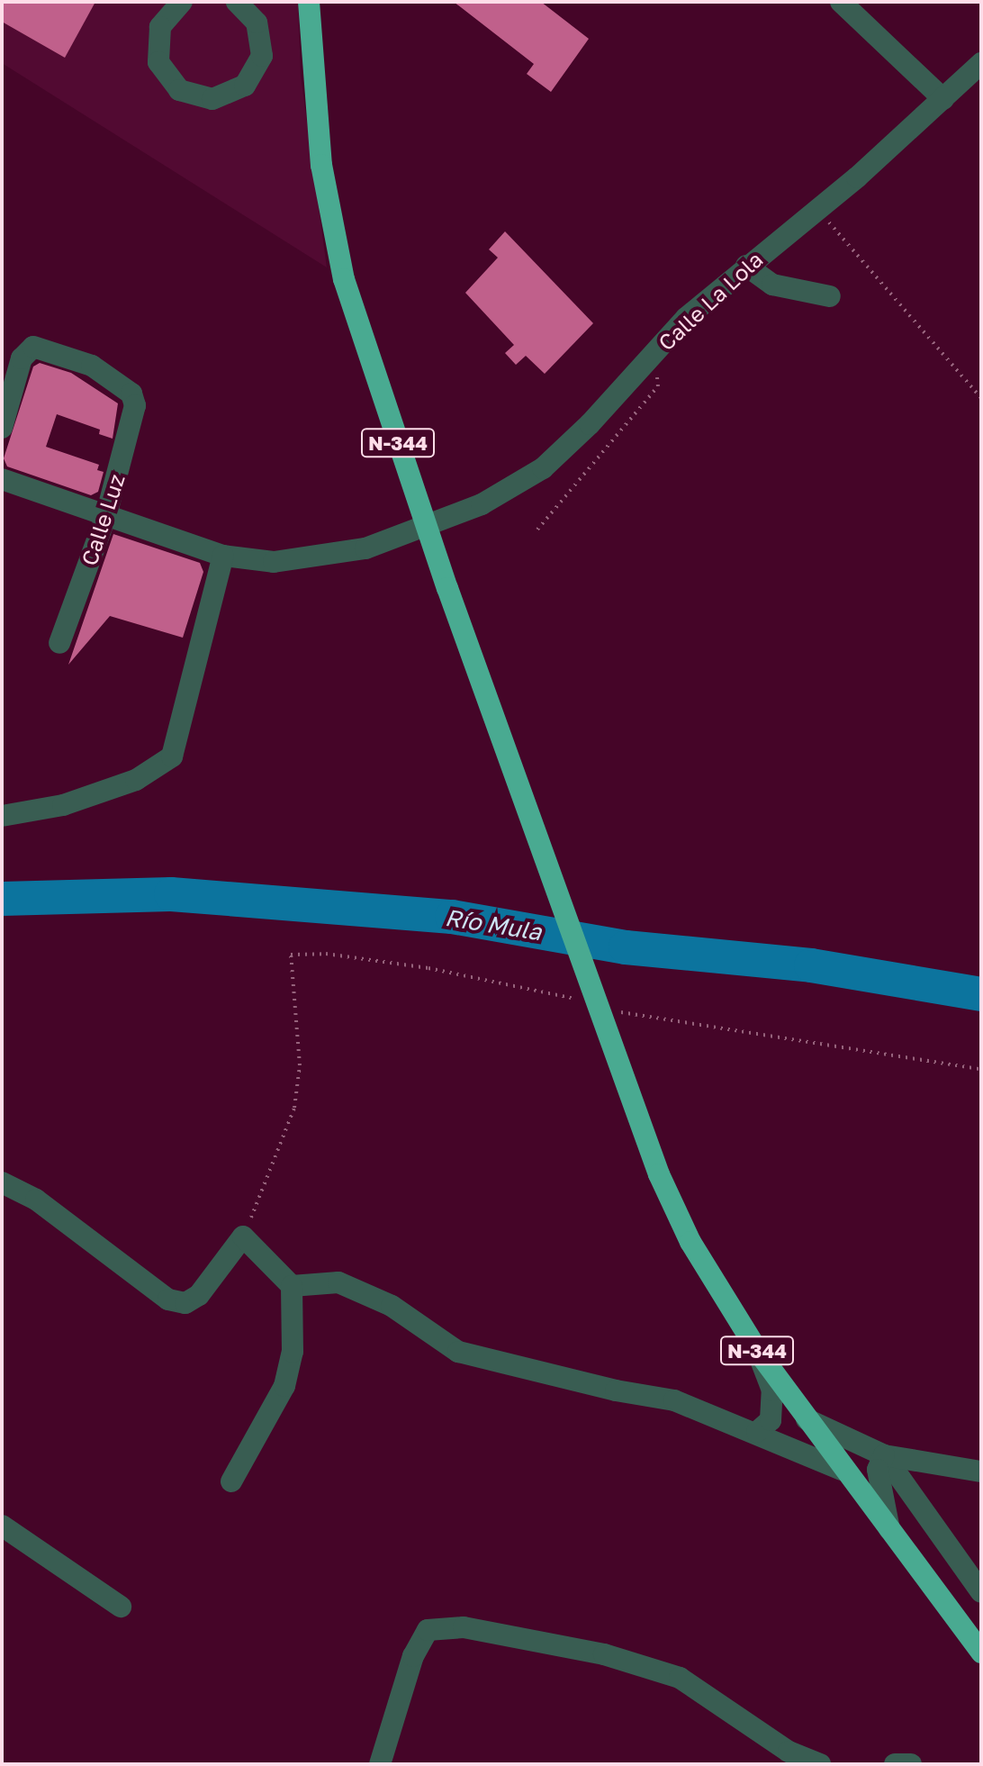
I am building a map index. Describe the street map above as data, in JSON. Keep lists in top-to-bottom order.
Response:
{
  "streets": {
    "highway": ["N-344"],
    "street": ["Calle La Lola", "Calle Luz"]
  },
  "crossings": [
    ["Calle La Lola", "Calle Luz"]
  ],
  "water": ["Río Mula"]
}
